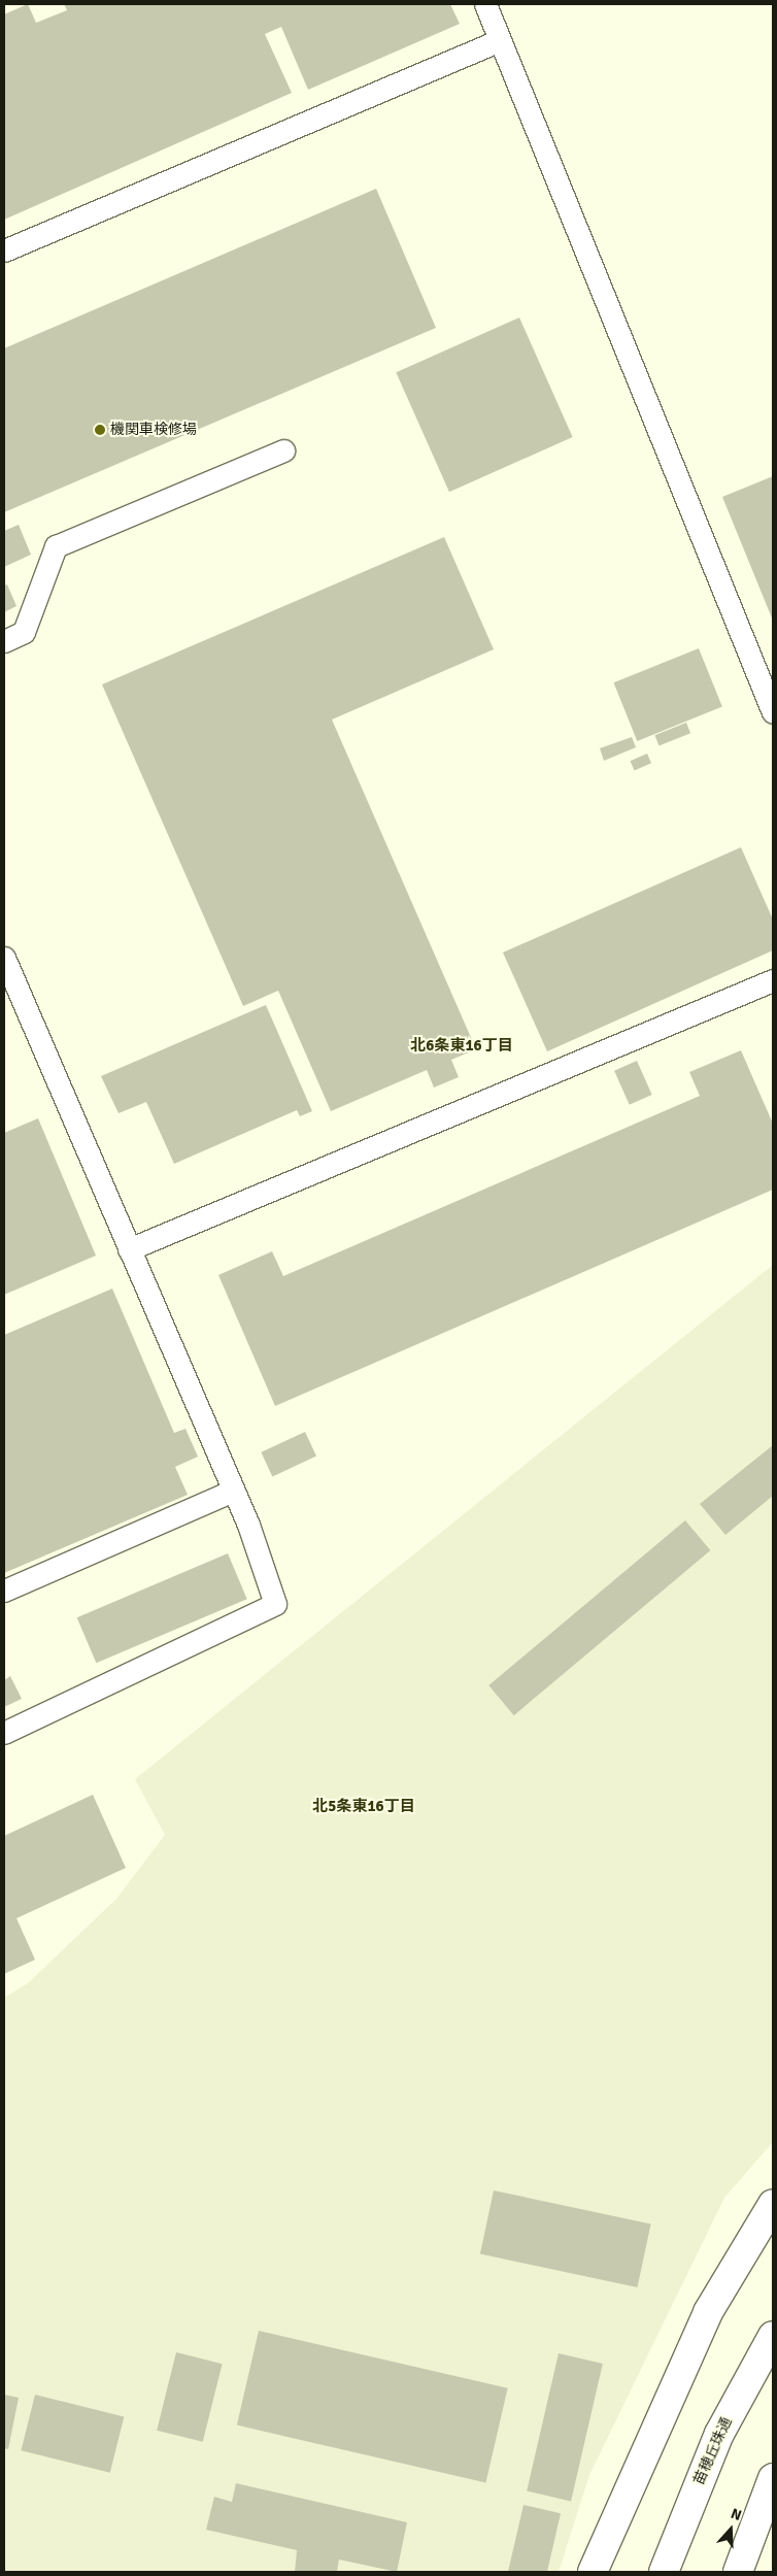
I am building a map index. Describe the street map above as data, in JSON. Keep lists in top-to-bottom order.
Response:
{
  "streets": {
    "street": ["苗穂丘珠通"]
  },
  "districts": ["北6条東16丁目", "北5条東16丁目"],
  "places": ["機関車検修場"],
  "north": "top"
}
